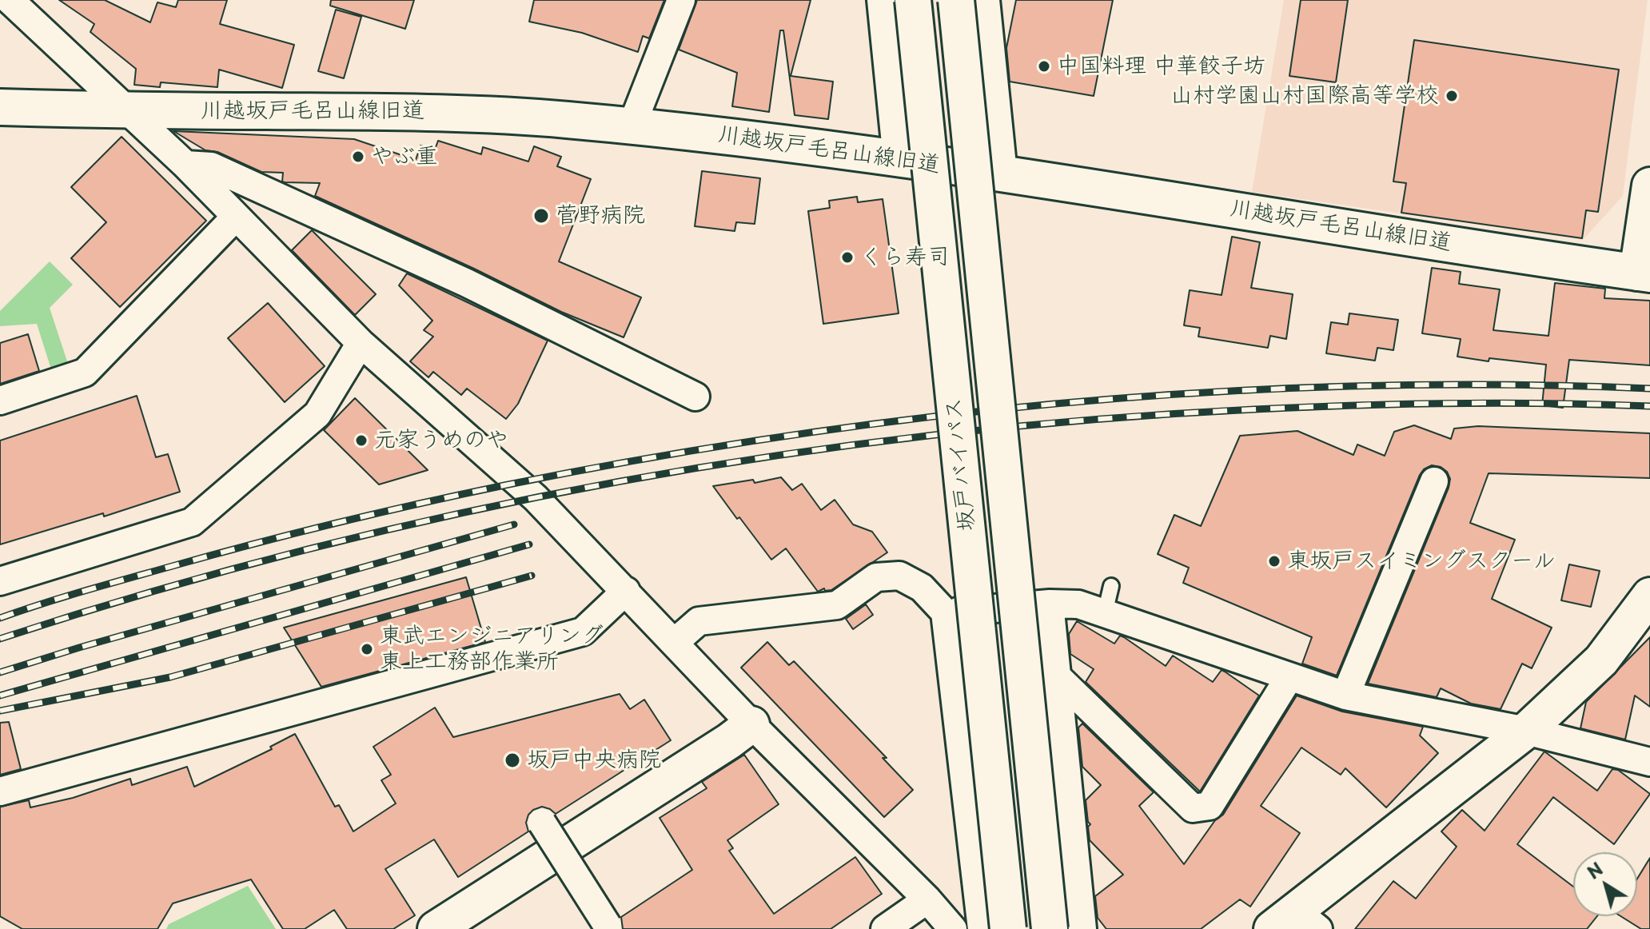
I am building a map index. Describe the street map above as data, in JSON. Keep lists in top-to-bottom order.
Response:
{
  "streets": {
    "main road": ["川越坂戸毛呂山線旧道", "坂戸バイパス"]
  },
  "places": [
    "中国料理 中華餃子坊",
    "山村学園山村国際高等学校",
    "やぶ重",
    "菅野病院",
    "くら寿司",
    "元家うめのや",
    "東坂戸スイミングスクール",
    "東武エンジニアリング 東上工務部作業所",
    "坂戸中央病院"
  ],
  "north": "top left"
}
